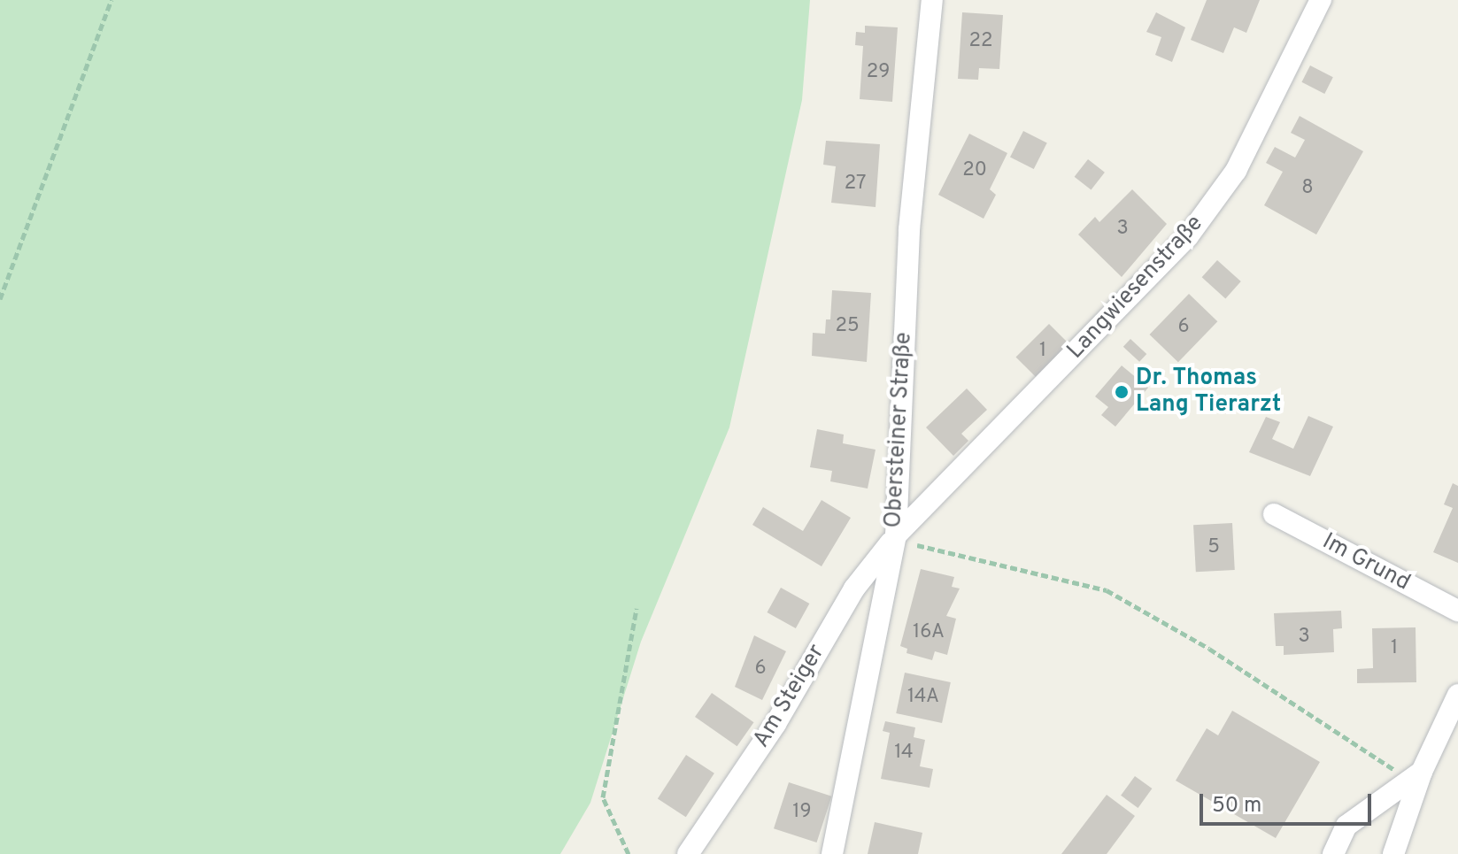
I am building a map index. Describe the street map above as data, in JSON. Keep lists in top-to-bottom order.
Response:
{
  "streets": {
    "street": [
      "Langwiesenstraße",
      "Obersteiner Straße",
      "Im Grund",
      "Am Steiger"
    ]
  },
  "crossings": [
    ["Langwiesenstraße", "Obersteiner Straße"],
    ["Langwiesenstraße", "Am Steiger"],
    ["Obersteiner Straße", "Am Steiger"]
  ],
  "places": ["Dr. Thomas Lang Tierarzt"],
  "house_numbers": [
    "22",
    "29",
    "20",
    "27",
    "8",
    "3",
    "25",
    "6",
    "1",
    "5",
    "16A",
    "3",
    "1",
    "6",
    "14A",
    "14",
    "19"
  ],
  "scale_bar": "50 m"
}
